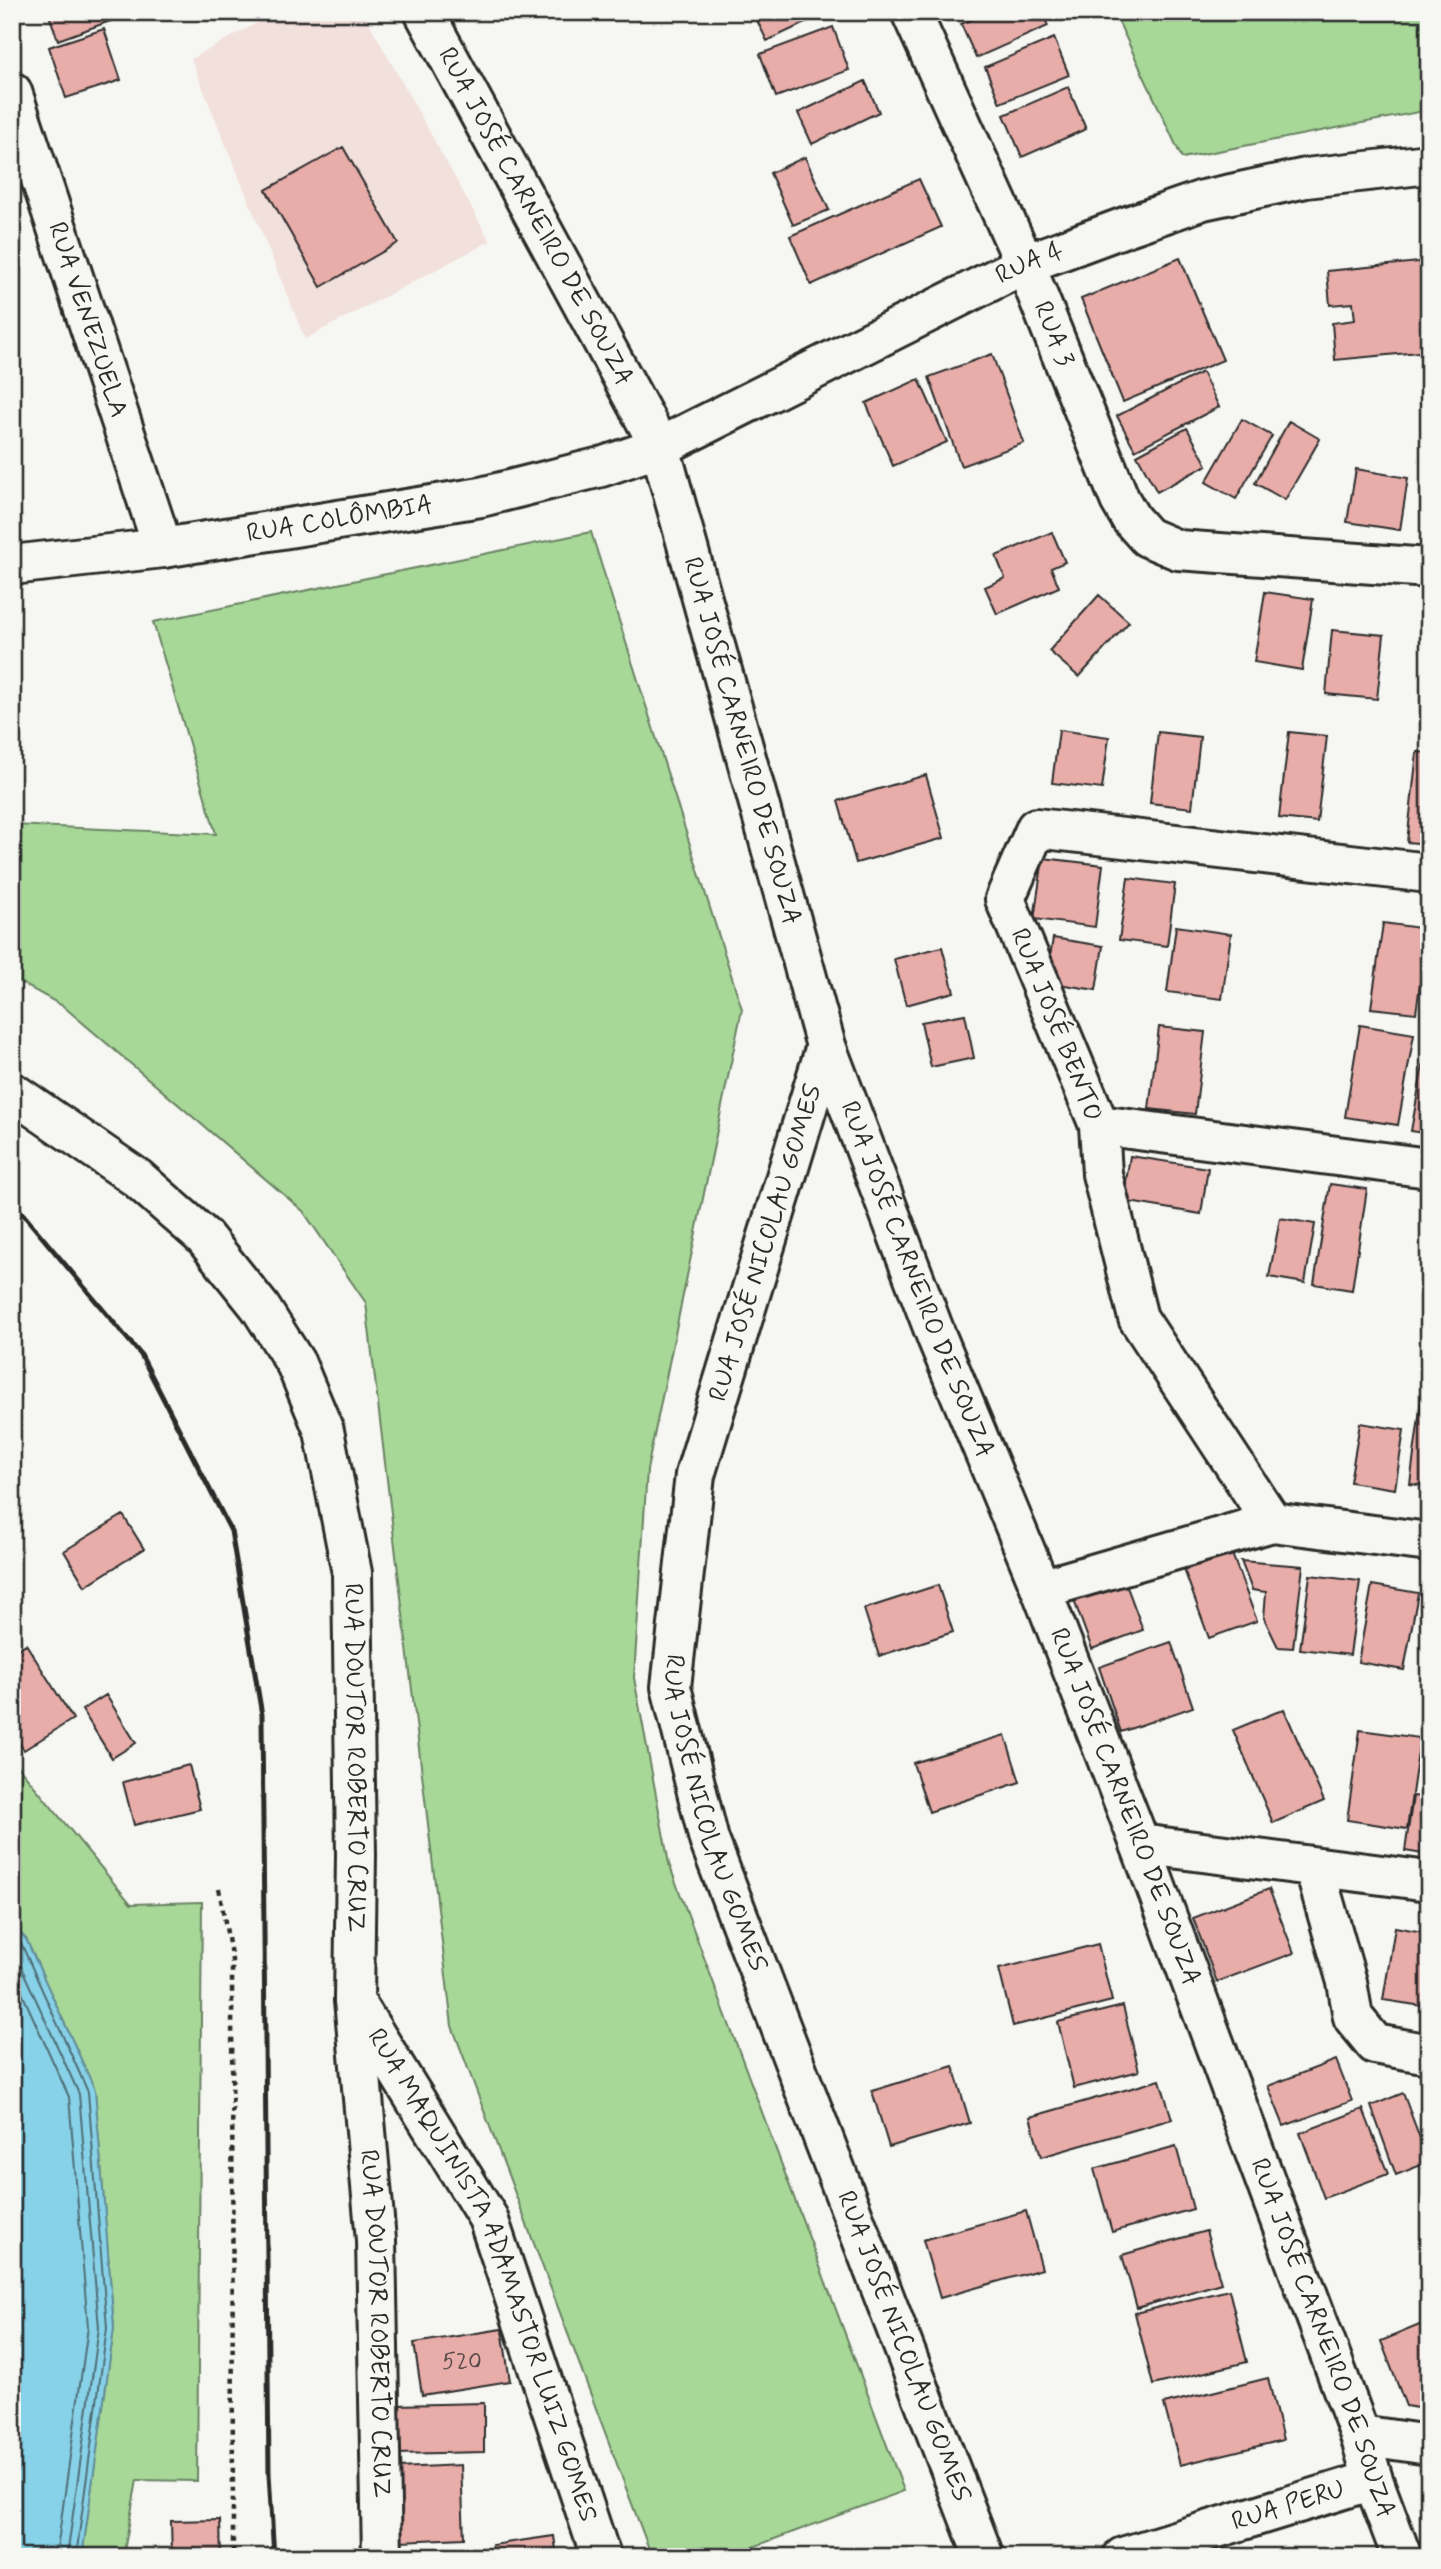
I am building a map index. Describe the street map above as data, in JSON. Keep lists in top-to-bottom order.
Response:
{
  "streets": {
    "street": [
      "RUA JOSÉ CARNEIRO DE SOUZA",
      "RUA 4",
      "RUA VENEZUELA",
      "RUA 3",
      "RUA COLÔMBIA",
      "RUA JOSÉ BENTO",
      "RUA JOSÉ NICOLAU GOMES",
      "RUA DOUTOR ROBERTO CRUZ",
      "RUA MAQUINISTA ADAMASTOR LUIZ GOMES",
      "RUA PERU"
    ]
  },
  "crossings": [
    ["RUA JOSÉ CARNEIRO DE SOUZA", "RUA 4"],
    ["RUA JOSÉ CARNEIRO DE SOUZA", "RUA COLÔMBIA"],
    ["RUA JOSÉ CARNEIRO DE SOUZA", "RUA JOSÉ NICOLAU GOMES"],
    ["RUA JOSÉ CARNEIRO DE SOUZA", "RUA PERU"],
    ["RUA 4", "RUA 3"],
    ["RUA 4", "RUA COLÔMBIA"],
    ["RUA VENEZUELA", "RUA COLÔMBIA"],
    ["RUA DOUTOR ROBERTO CRUZ", "RUA MAQUINISTA ADAMASTOR LUIZ GOMES"]
  ],
  "house_numbers": ["520"]
}
